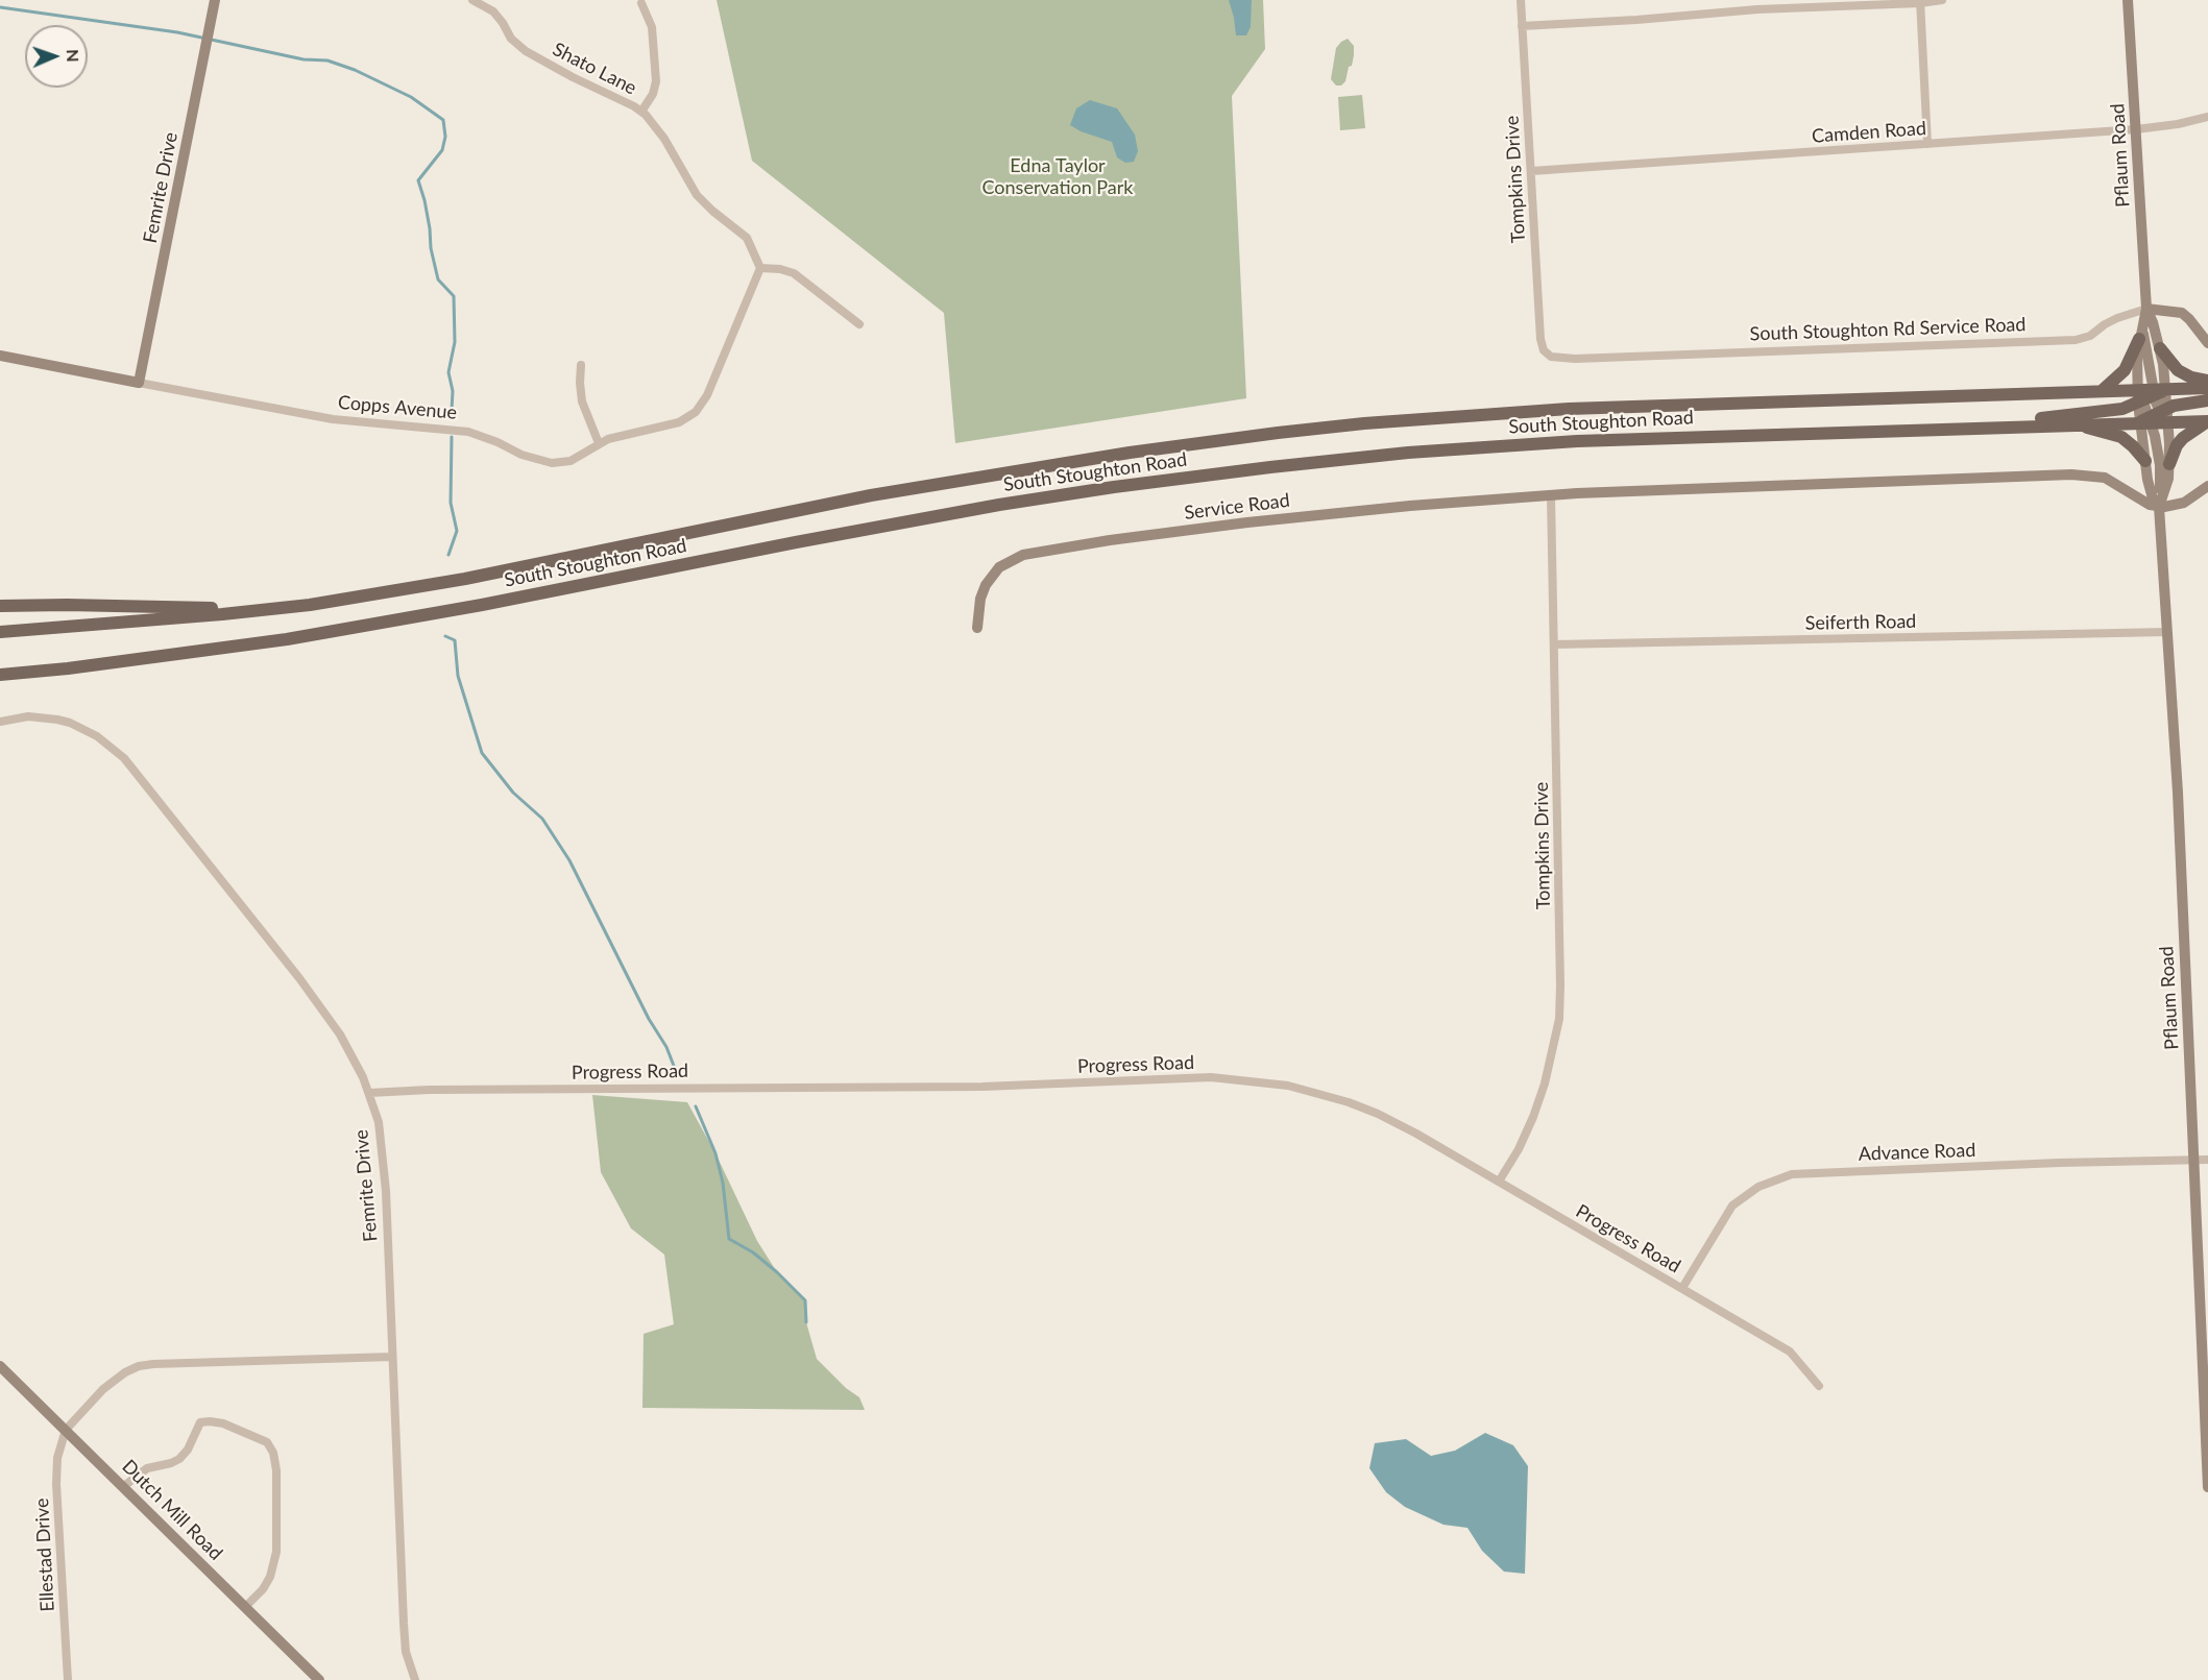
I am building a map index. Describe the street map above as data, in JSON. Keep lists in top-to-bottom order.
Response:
{
  "streets": {
    "main road": ["South Stoughton Road"],
    "street": [
      "Shato Lane",
      "Camden Road",
      "Pflaum Road",
      "Tompkins Drive",
      "Femrite Drive",
      "South Stoughton Rd Service Road",
      "Copps Avenue",
      "Service Road",
      "Seiferth Road",
      "Progress Road",
      "Advance Road",
      "Dutch Mill Road",
      "Ellestad Drive"
    ]
  },
  "crossings": [
    ["Shato Lane", "Copps Avenue"],
    ["Camden Road", "Pflaum Road"],
    ["Camden Road", "Tompkins Drive"],
    ["Pflaum Road", "South Stoughton Rd Service Road"],
    ["Pflaum Road", "South Stoughton Road"],
    ["Pflaum Road", "Seiferth Road"],
    ["Pflaum Road", "Advance Road"],
    ["Tompkins Drive", "South Stoughton Rd Service Road"],
    ["Tompkins Drive", "Service Road"],
    ["Tompkins Drive", "Seiferth Road"],
    ["Tompkins Drive", "Progress Road"],
    ["Femrite Drive", "Copps Avenue"],
    ["Femrite Drive", "Progress Road"],
    ["Progress Road", "Advance Road"],
    ["Dutch Mill Road", "Ellestad Drive"]
  ],
  "parks": ["Edna Taylor Conservation Park"],
  "north": "right"
}
